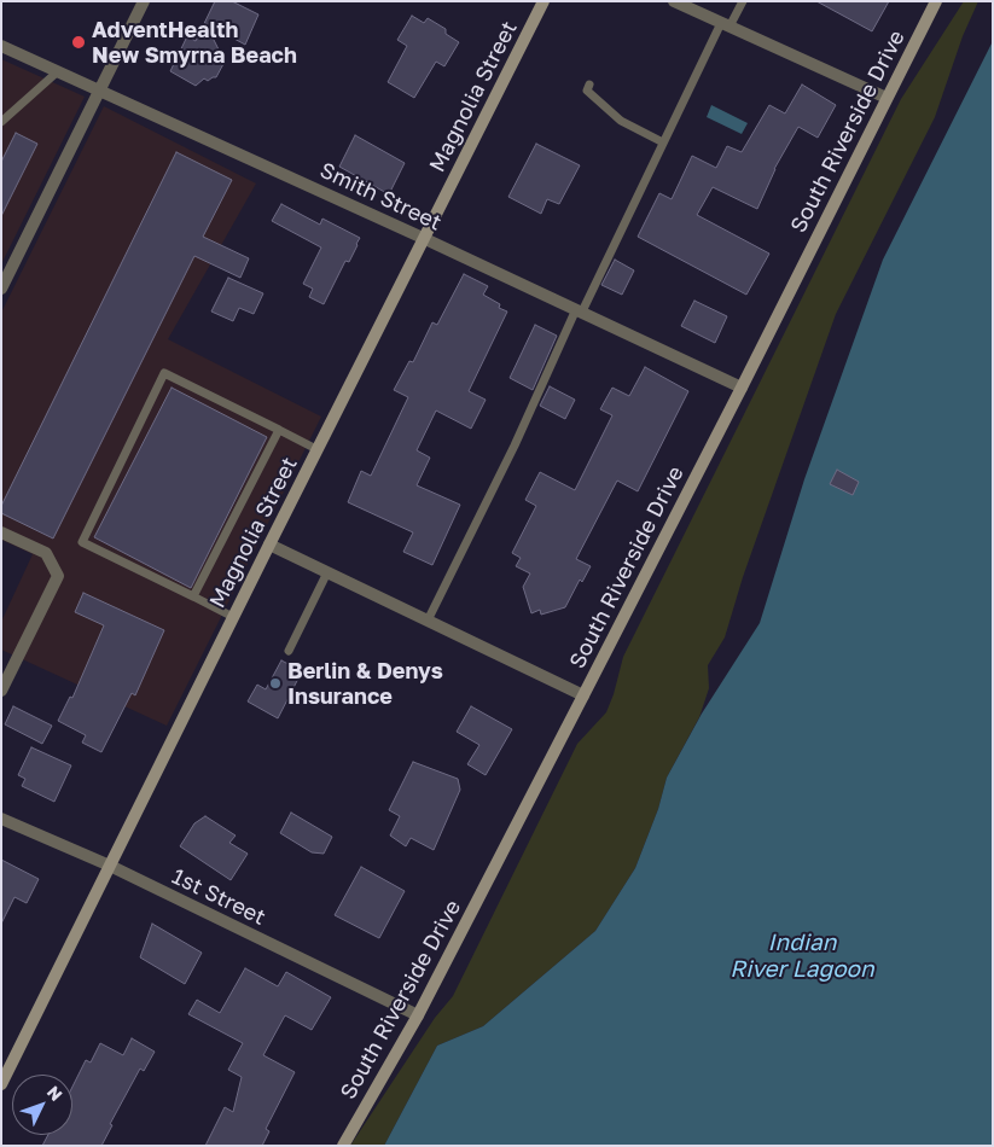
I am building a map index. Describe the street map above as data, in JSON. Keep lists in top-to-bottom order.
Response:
{
  "streets": {
    "street": [
      "Magnolia Street",
      "South Riverside Drive",
      "Smith Street",
      "1st Street"
    ]
  },
  "crossings": [
    ["Magnolia Street", "Smith Street"],
    ["Magnolia Street", "1st Street"],
    ["South Riverside Drive", "Smith Street"],
    ["South Riverside Drive", "1st Street"]
  ],
  "water": ["Indian River Lagoon"],
  "places": ["AdventHealth New Smyrna Beach", "Berlin & Denys Insurance"],
  "north": "top right"
}
